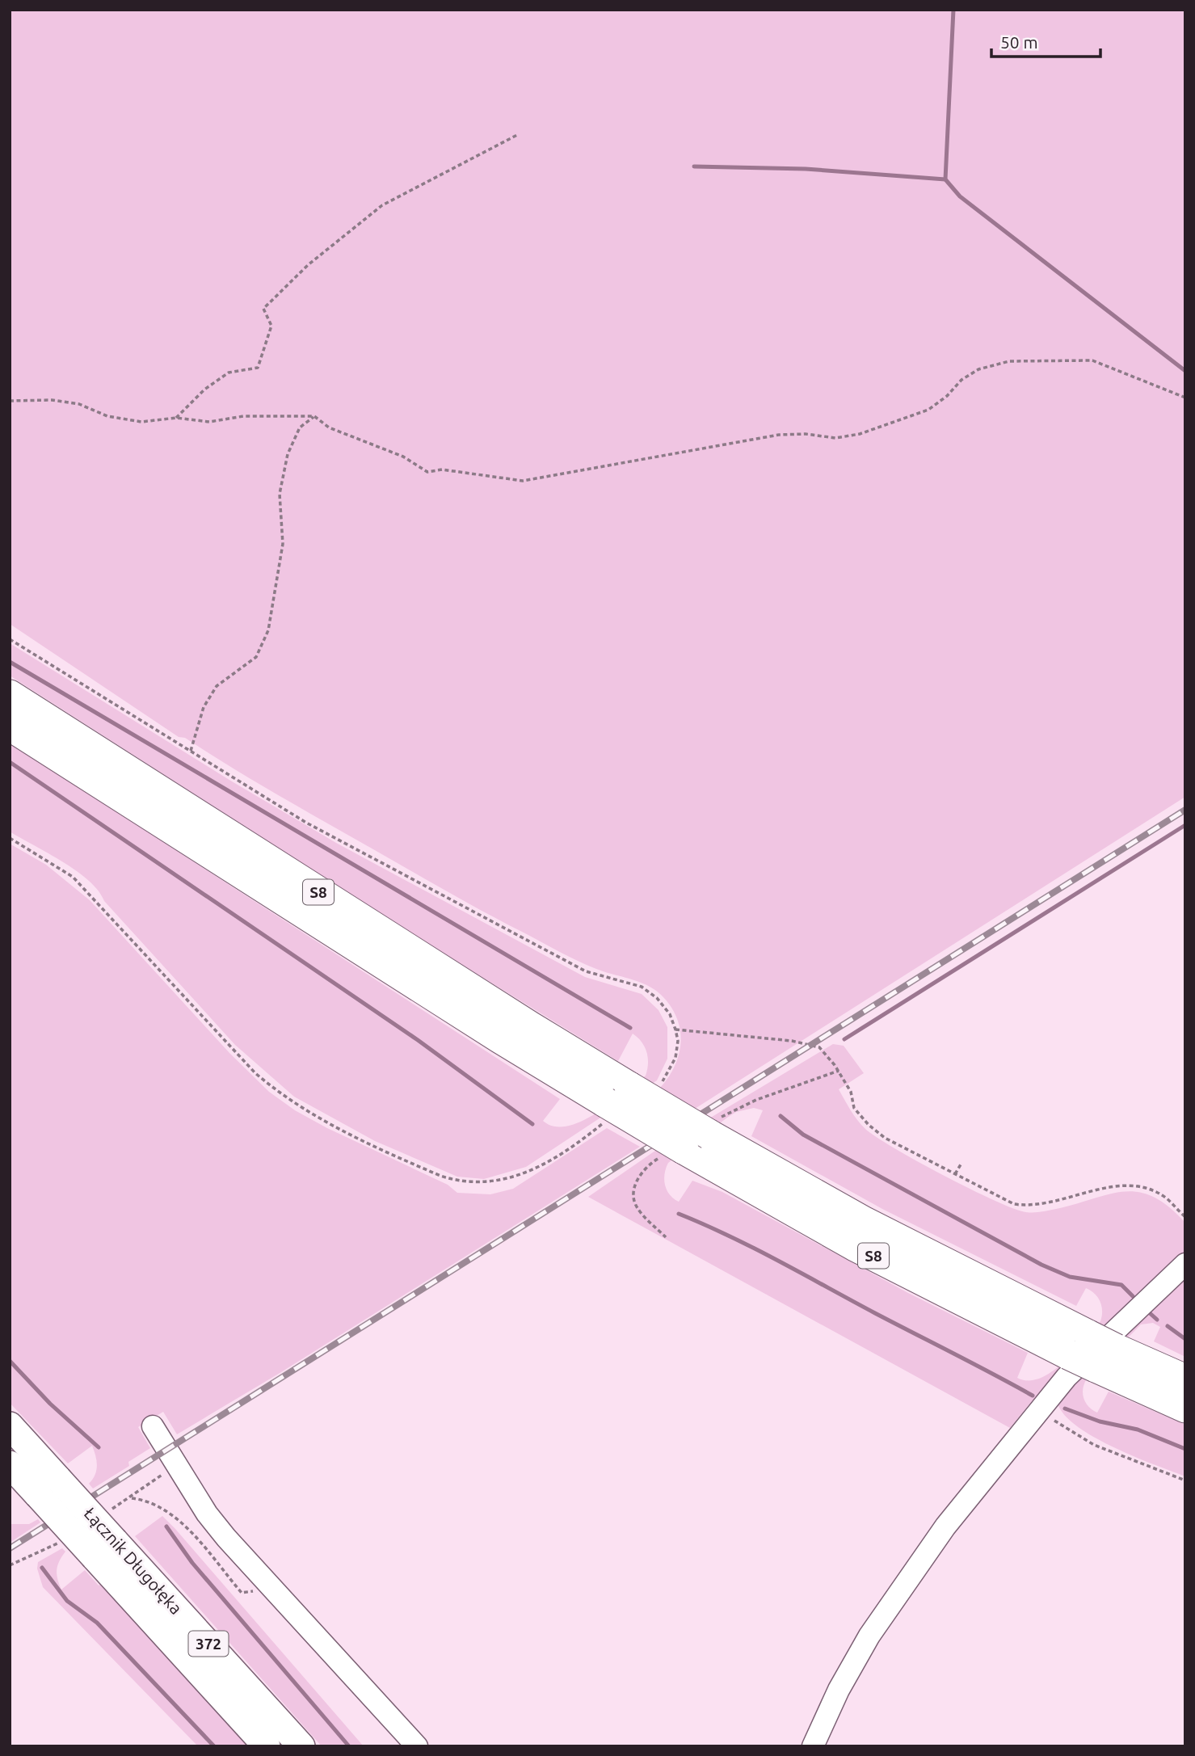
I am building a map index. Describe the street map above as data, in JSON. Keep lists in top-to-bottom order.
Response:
{
  "streets": {
    "highway": ["S8"],
    "main road": ["Łącznik Długołęka", "372"]
  },
  "scale_bar": "50 m"
}
